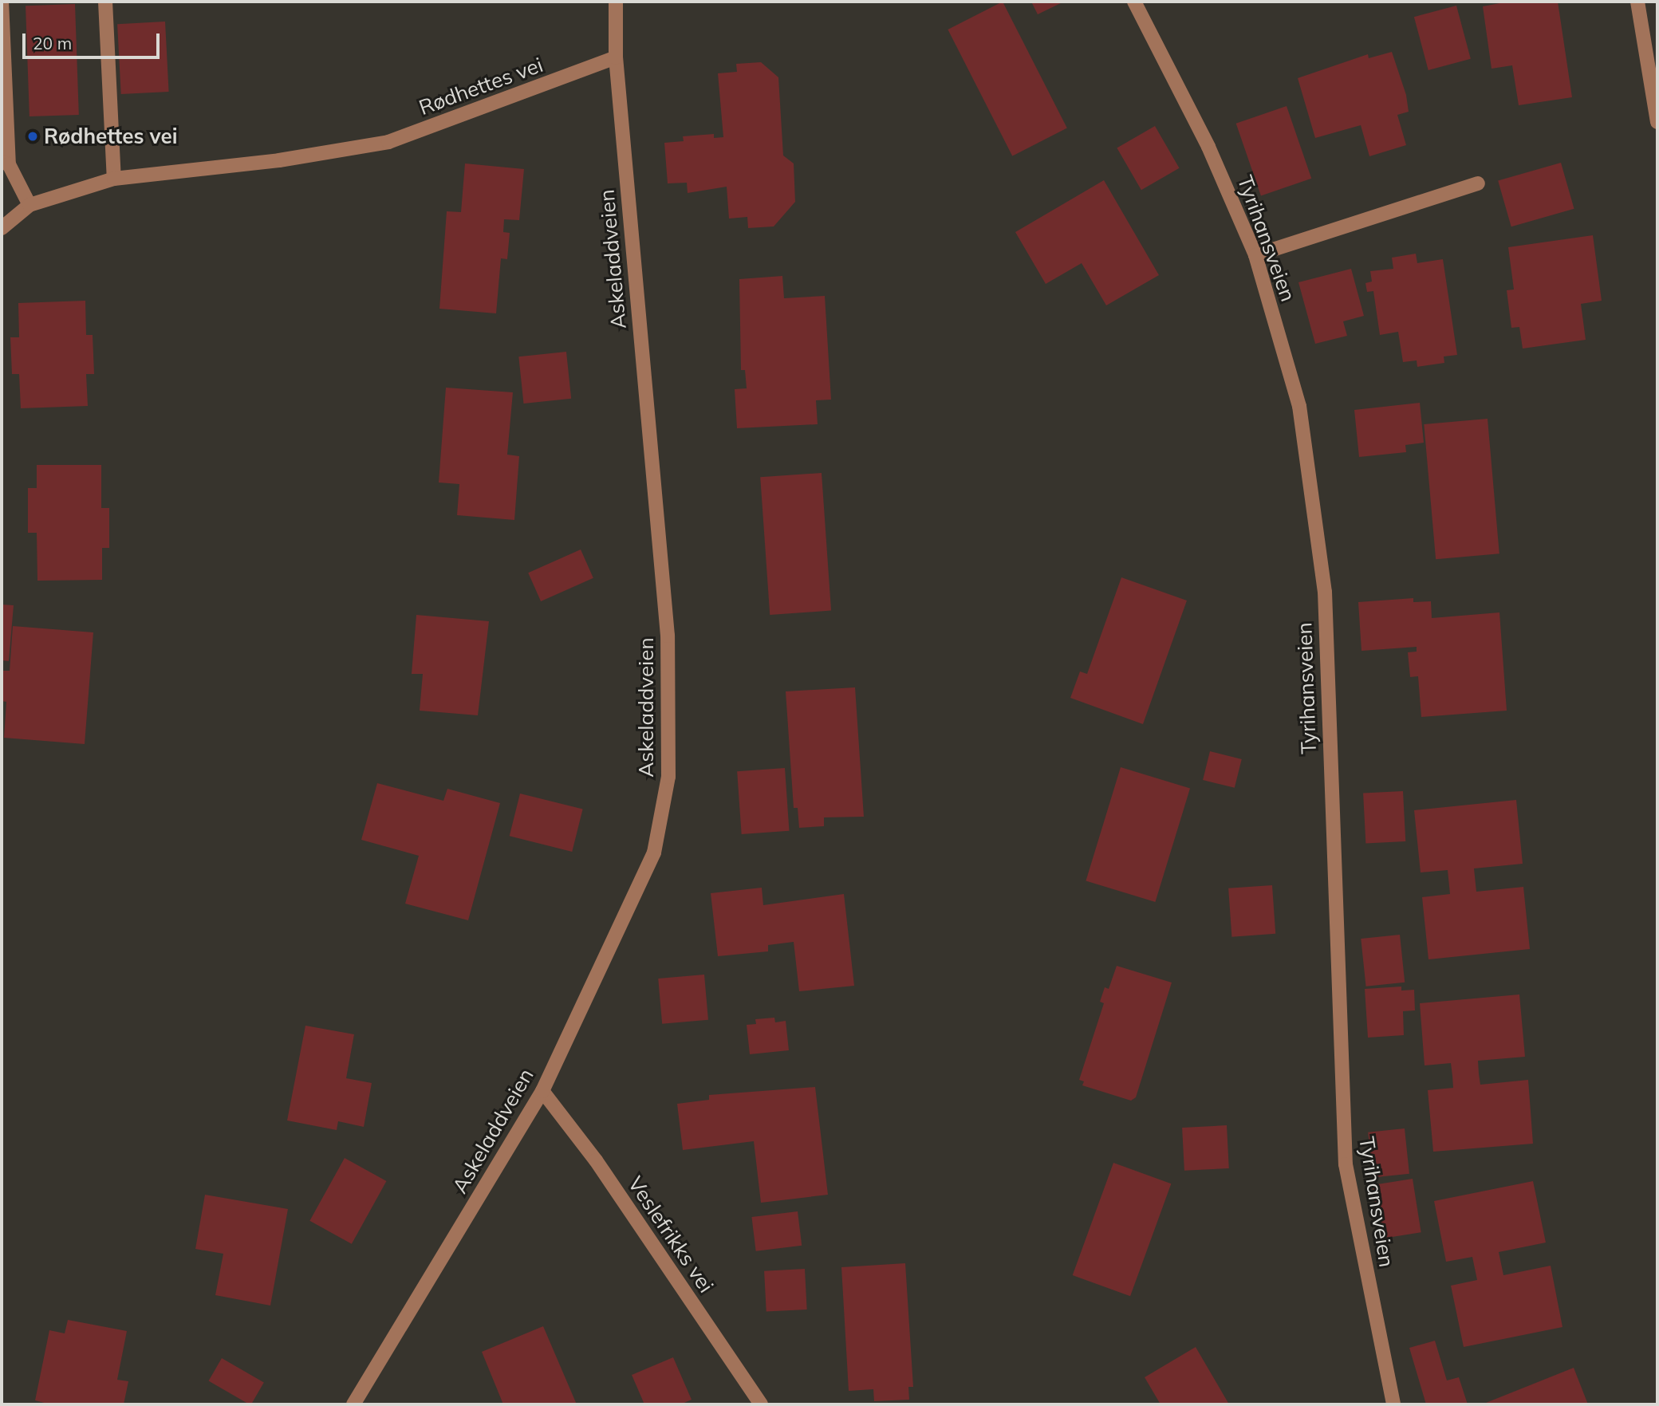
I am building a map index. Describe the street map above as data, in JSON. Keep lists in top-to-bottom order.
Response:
{
  "streets": {
    "street": [
      "Rødhettes vei",
      "Tyrihansveien",
      "Askeladdveien",
      "Veslefrikks vei"
    ]
  },
  "crossings": [
    ["Rødhettes vei", "Askeladdveien"],
    ["Askeladdveien", "Veslefrikks vei"]
  ],
  "places": ["Rødhettes vei"],
  "scale_bar": "20 m"
}
